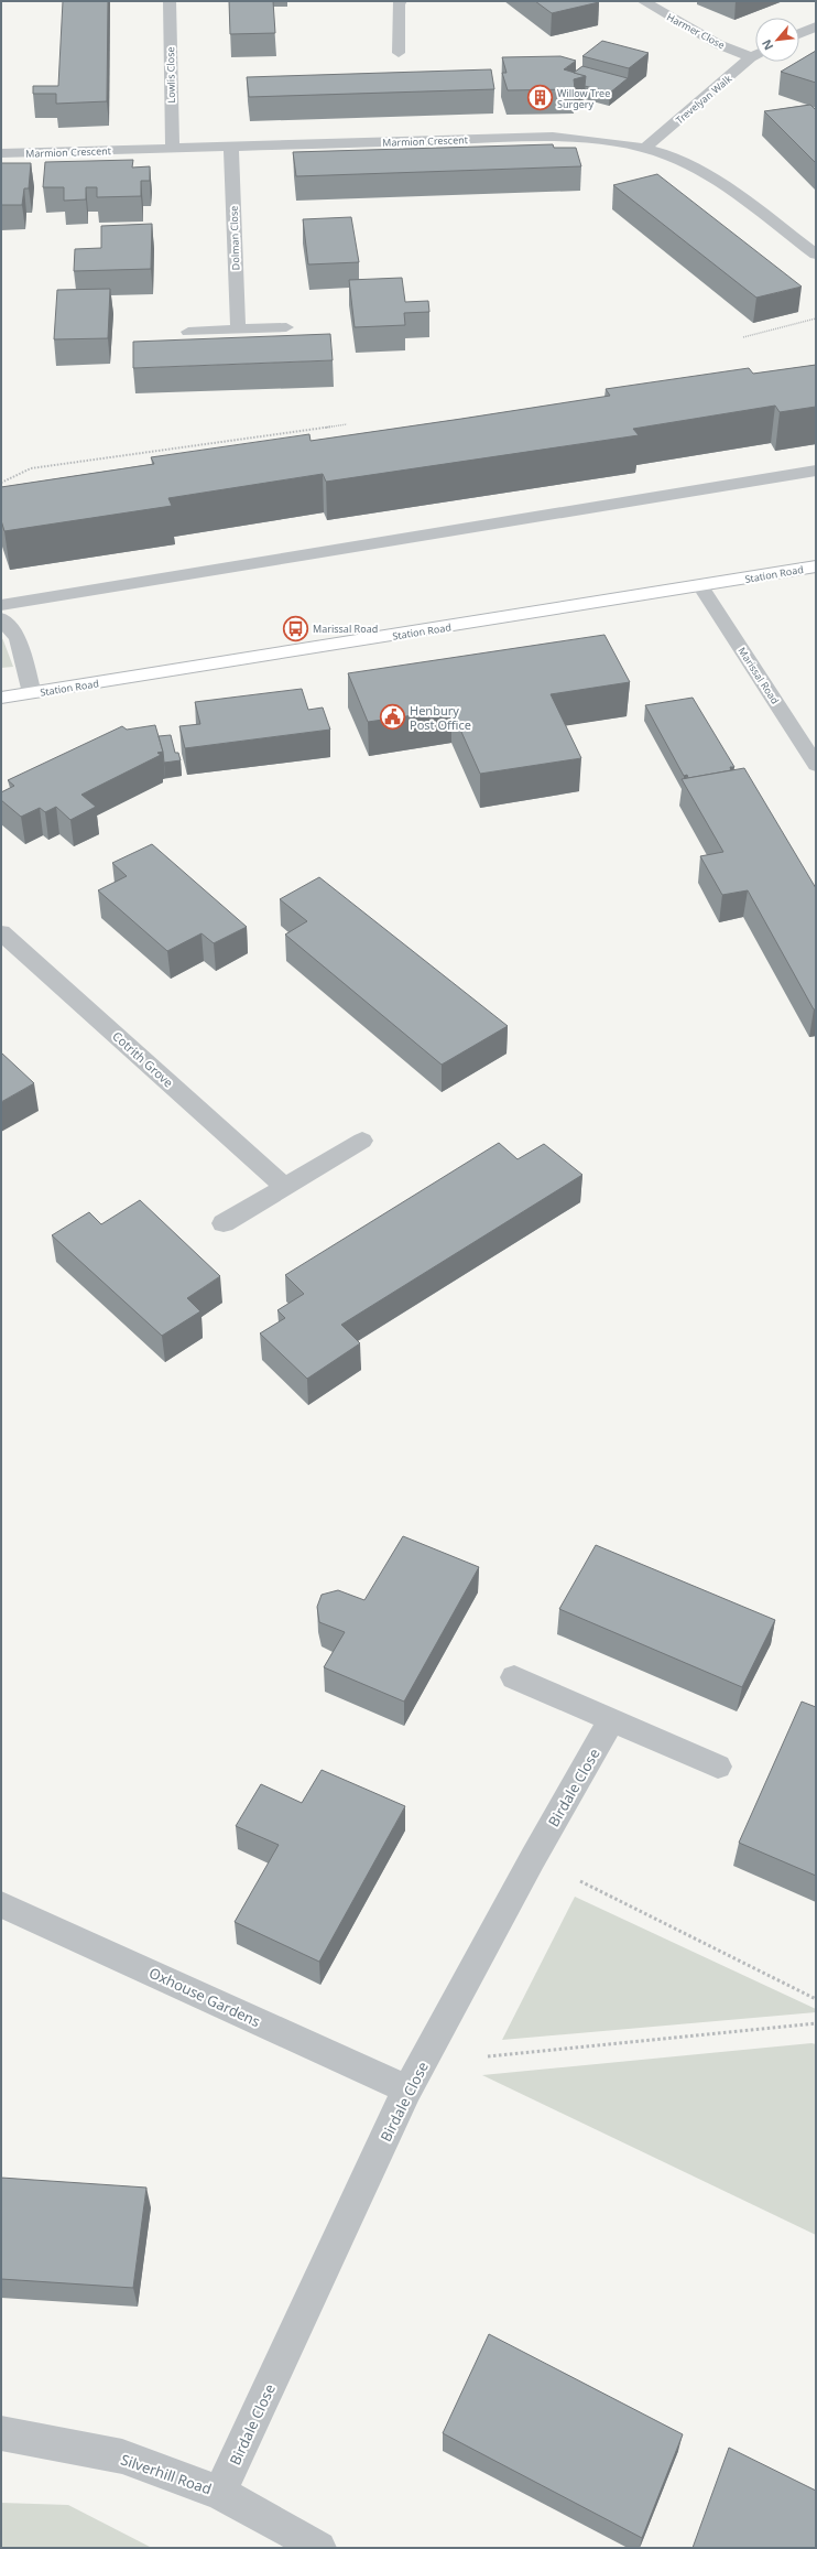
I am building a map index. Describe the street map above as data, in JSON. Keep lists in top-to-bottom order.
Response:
{
  "streets": {
    "main road": ["Station Road"],
    "street": [
      "Harmer Close",
      "Lowlis Close",
      "Trevelyan Walk",
      "Marmion Crescent",
      "Dolman Close",
      "Marissal Road",
      "Cotrith Grove",
      "Birdale Close",
      "Oxhouse Gardens",
      "Silverhill Road"
    ]
  },
  "crossings": [
    ["Lowlis Close", "Marmion Crescent"],
    ["Trevelyan Walk", "Marmion Crescent"],
    ["Marmion Crescent", "Dolman Close"],
    ["Station Road", "Marissal Road"],
    ["Birdale Close", "Oxhouse Gardens"],
    ["Birdale Close", "Silverhill Road"]
  ],
  "places": {
    "building": ["Willow Tree Surgery"],
    "bus stop": ["Marissal Road"],
    "public building": ["Henbury Post Office"]
  },
  "north": "bottom left"
}
